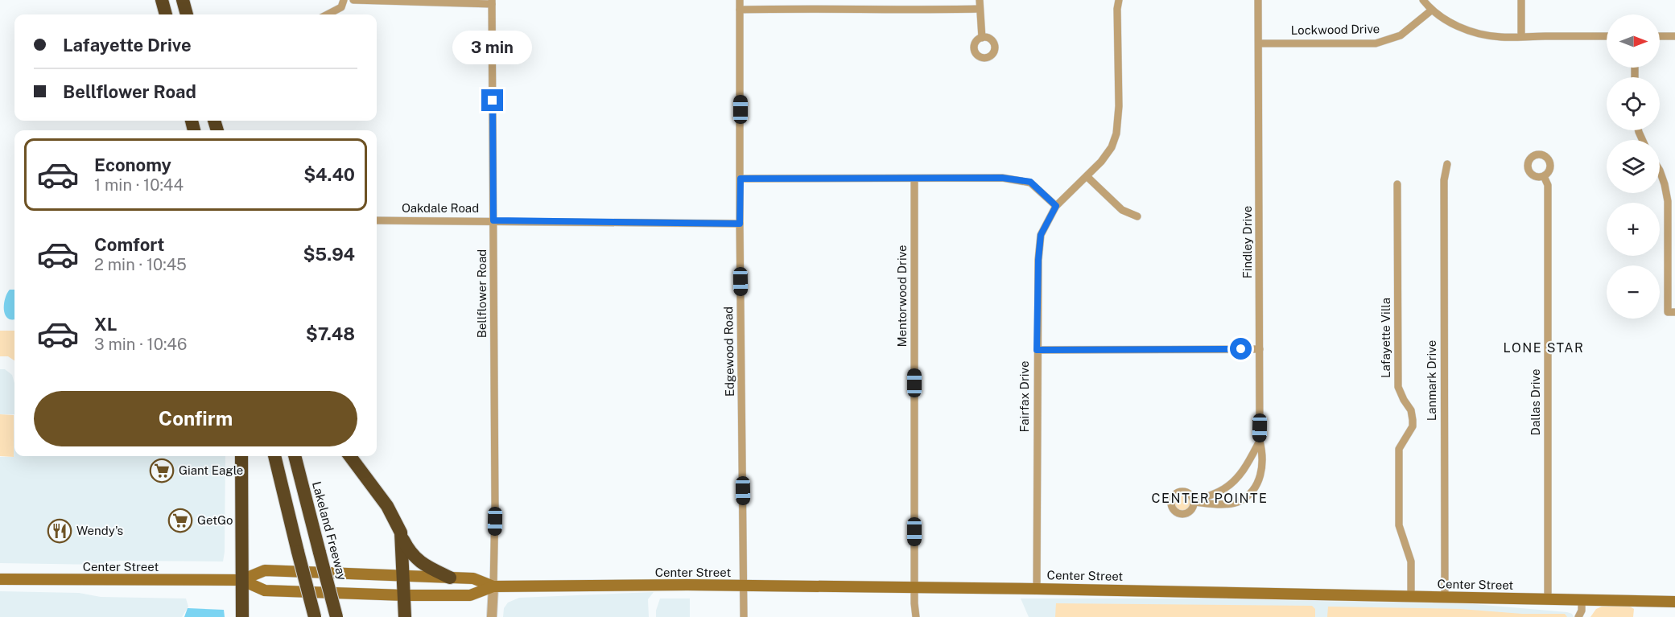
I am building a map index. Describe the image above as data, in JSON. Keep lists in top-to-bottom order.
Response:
{
  "streets": {
    "highway": ["Lakeland Freeway"],
    "main road": ["Center Street"],
    "street": [
      "Lockwood Drive",
      "Oakdale Road",
      "Findley Drive",
      "Bellflower Road",
      "Mentorwood Drive",
      "Lafayette Villa",
      "Edgewood Road",
      "Lanmark Drive",
      "Fairfax Drive",
      "Dallas Drive"
    ]
  },
  "crossings": [
    ["Lockwood Drive", "Findley Drive"],
    ["Oakdale Road", "Bellflower Road"],
    ["Oakdale Road", "Edgewood Road"],
    ["Bellflower Road", "Center Street"],
    ["Mentorwood Drive", "Center Street"],
    ["Lafayette Villa", "Center Street"],
    ["Edgewood Road", "Center Street"],
    ["Lanmark Drive", "Center Street"],
    ["Fairfax Drive", "Center Street"],
    ["Dallas Drive", "Center Street"]
  ],
  "districts": ["LONE STAR", "CENTER POINTE"],
  "places": {
    "supermarket": ["Giant Eagle", "GetGo"],
    "restaurant": ["Wendy's"]
  },
  "north": "right",
  "page": {
    "map_buttons": ["+", "−"],
    "banner": ["Lafayette Drive", "Bellflower Road"],
    "bubble": "3 min",
    "list": [
      {
        "name": "Economy",
        "note": "1 min · 10:44",
        "value": "$4.40"
      },
      {
        "name": "Comfort",
        "note": "2 min · 10:45",
        "value": "$5.94"
      },
      {
        "name": "XL",
        "note": "3 min · 10:46",
        "value": "$7.48"
      }
    ],
    "buttons": "Confirm"
  }
}
